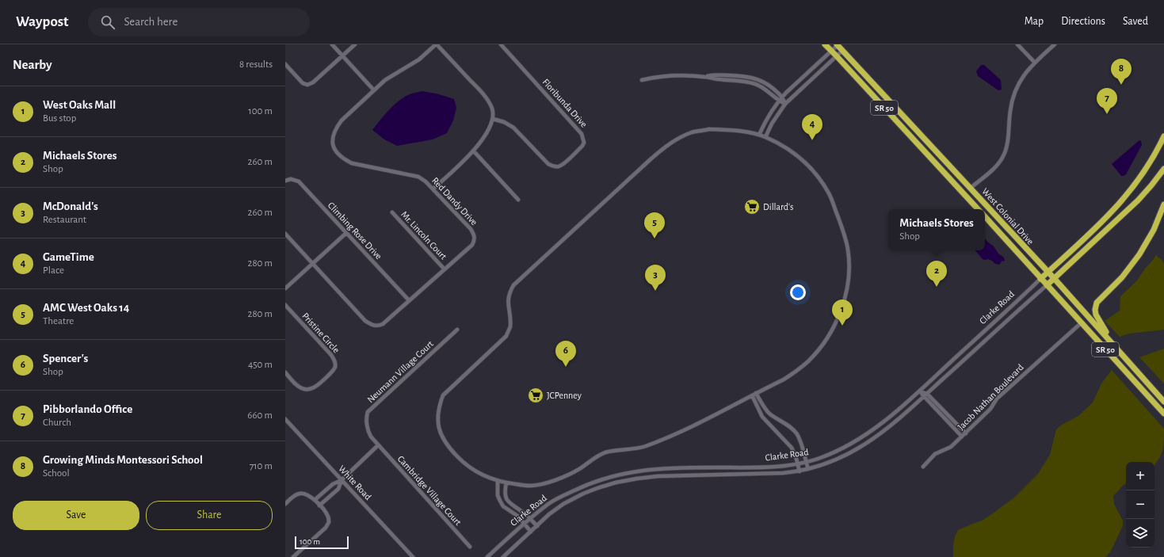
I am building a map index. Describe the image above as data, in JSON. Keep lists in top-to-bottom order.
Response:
{
  "streets": {
    "highway": ["SR 50", "West Colonial Drive", "Clarke Road"],
    "street": [
      "Floribunda Drive",
      "Red Dandy Drive",
      "Climbing Rose Drive",
      "Mr. Lincoln Court",
      "Pristine Circle",
      "Neumann Village Court",
      "Jacob Nathan Boulevard",
      "White Road",
      "Cambridge Village Court"
    ]
  },
  "crossings": [
    ["Red Dandy Drive", "Climbing Rose Drive"],
    ["Red Dandy Drive", "Mr. Lincoln Court"],
    ["West Colonial Drive", "Clarke Road"],
    ["West Colonial Drive", "Jacob Nathan Boulevard"],
    ["Neumann Village Court", "Cambridge Village Court"]
  ],
  "places": {
    "supermarket": ["Dillard's", "JCPenney"]
  },
  "scale_bar": "100 m",
  "page": {
    "header": "Waypost",
    "search": "Search here",
    "nav": ["Map", "Directions", "Saved"],
    "heading": ["Nearby", "8 results"],
    "pins": [
      "8",
      "7",
      "4",
      "5",
      "2",
      "3",
      "1",
      "6"
    ],
    "list": [
      {
        "mark": "1",
        "name": "West Oaks Mall",
        "note": "Bus stop",
        "value": "100 m"
      },
      {
        "mark": "2",
        "name": "Michaels Stores",
        "note": "Shop",
        "value": "260 m"
      },
      {
        "mark": "3",
        "name": "McDonald's",
        "note": "Restaurant",
        "value": "260 m"
      },
      {
        "mark": "4",
        "name": "GameTime",
        "note": "Place",
        "value": "280 m"
      },
      {
        "mark": "5",
        "name": "AMC West Oaks 14",
        "note": "Theatre",
        "value": "280 m"
      },
      {
        "mark": "6",
        "name": "Spencer's",
        "note": "Shop",
        "value": "450 m"
      },
      {
        "mark": "7",
        "name": "Pibborlando Office",
        "note": "Church",
        "value": "660 m"
      },
      {
        "mark": "8",
        "name": "Growing Minds Montessori School",
        "note": "School",
        "value": "710 m"
      }
    ],
    "popup": ["Michaels Stores", "Shop"],
    "map_buttons": ["+", "−"],
    "buttons": ["Save", "Share"],
    "scale": "100 m"
  }
}
